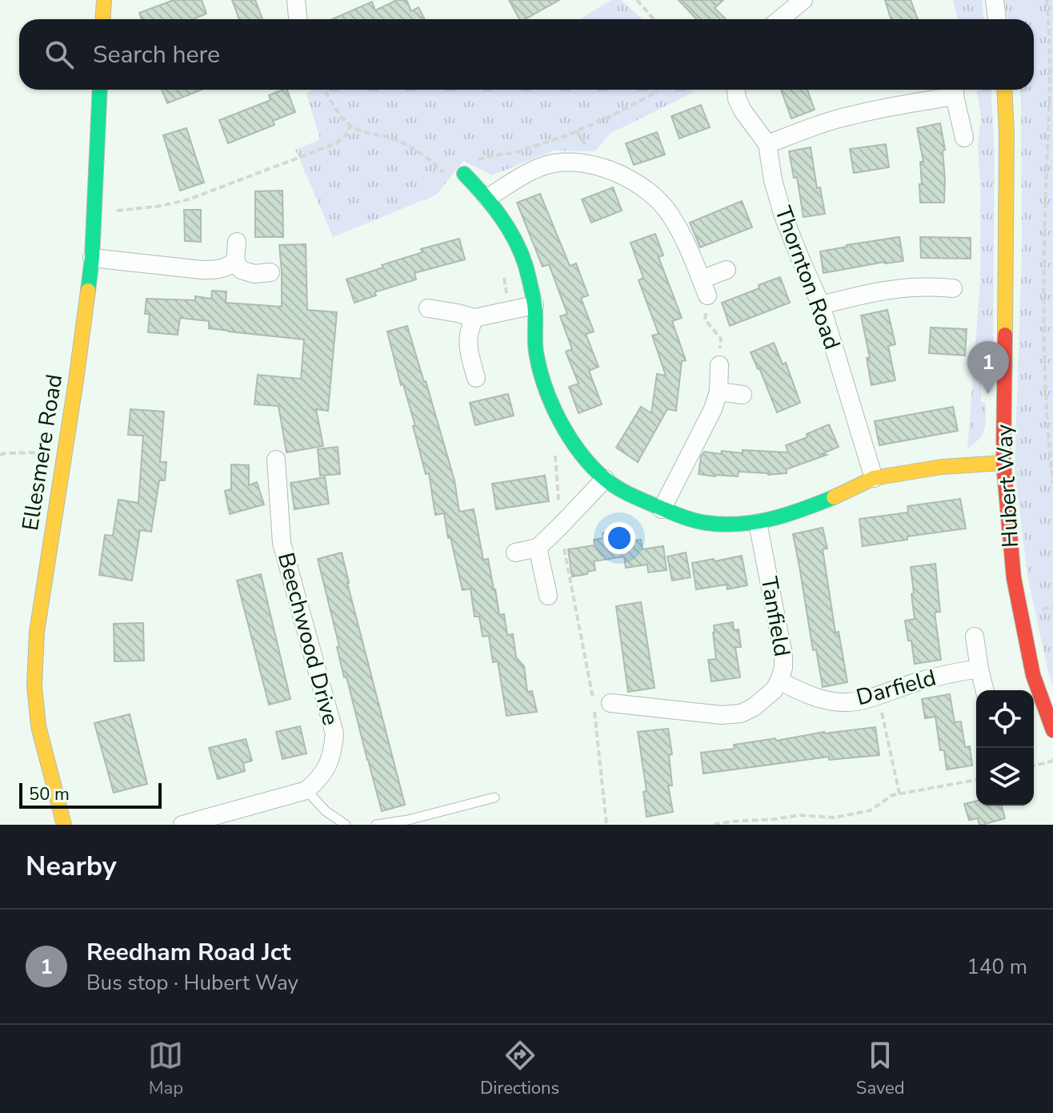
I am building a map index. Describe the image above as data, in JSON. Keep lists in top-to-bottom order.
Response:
{
  "streets": {
    "street": [
      "Thornton Road",
      "Ellesmere Road",
      "Hubert Way",
      "Tanfield",
      "Beechwood Drive",
      "Darfield"
    ]
  },
  "crossings": [
    ["Tanfield", "Darfield"]
  ],
  "scale_bar": "50 m",
  "page": {
    "search": "Search here",
    "pins": "1",
    "scale": "50 m",
    "heading": "Nearby",
    "list": [
      {
        "mark": "1",
        "name": "Reedham Road Jct",
        "note": "Bus stop · Hubert Way",
        "value": "140 m"
      }
    ],
    "nav": ["Map", "Directions", "Saved"]
  }
}
